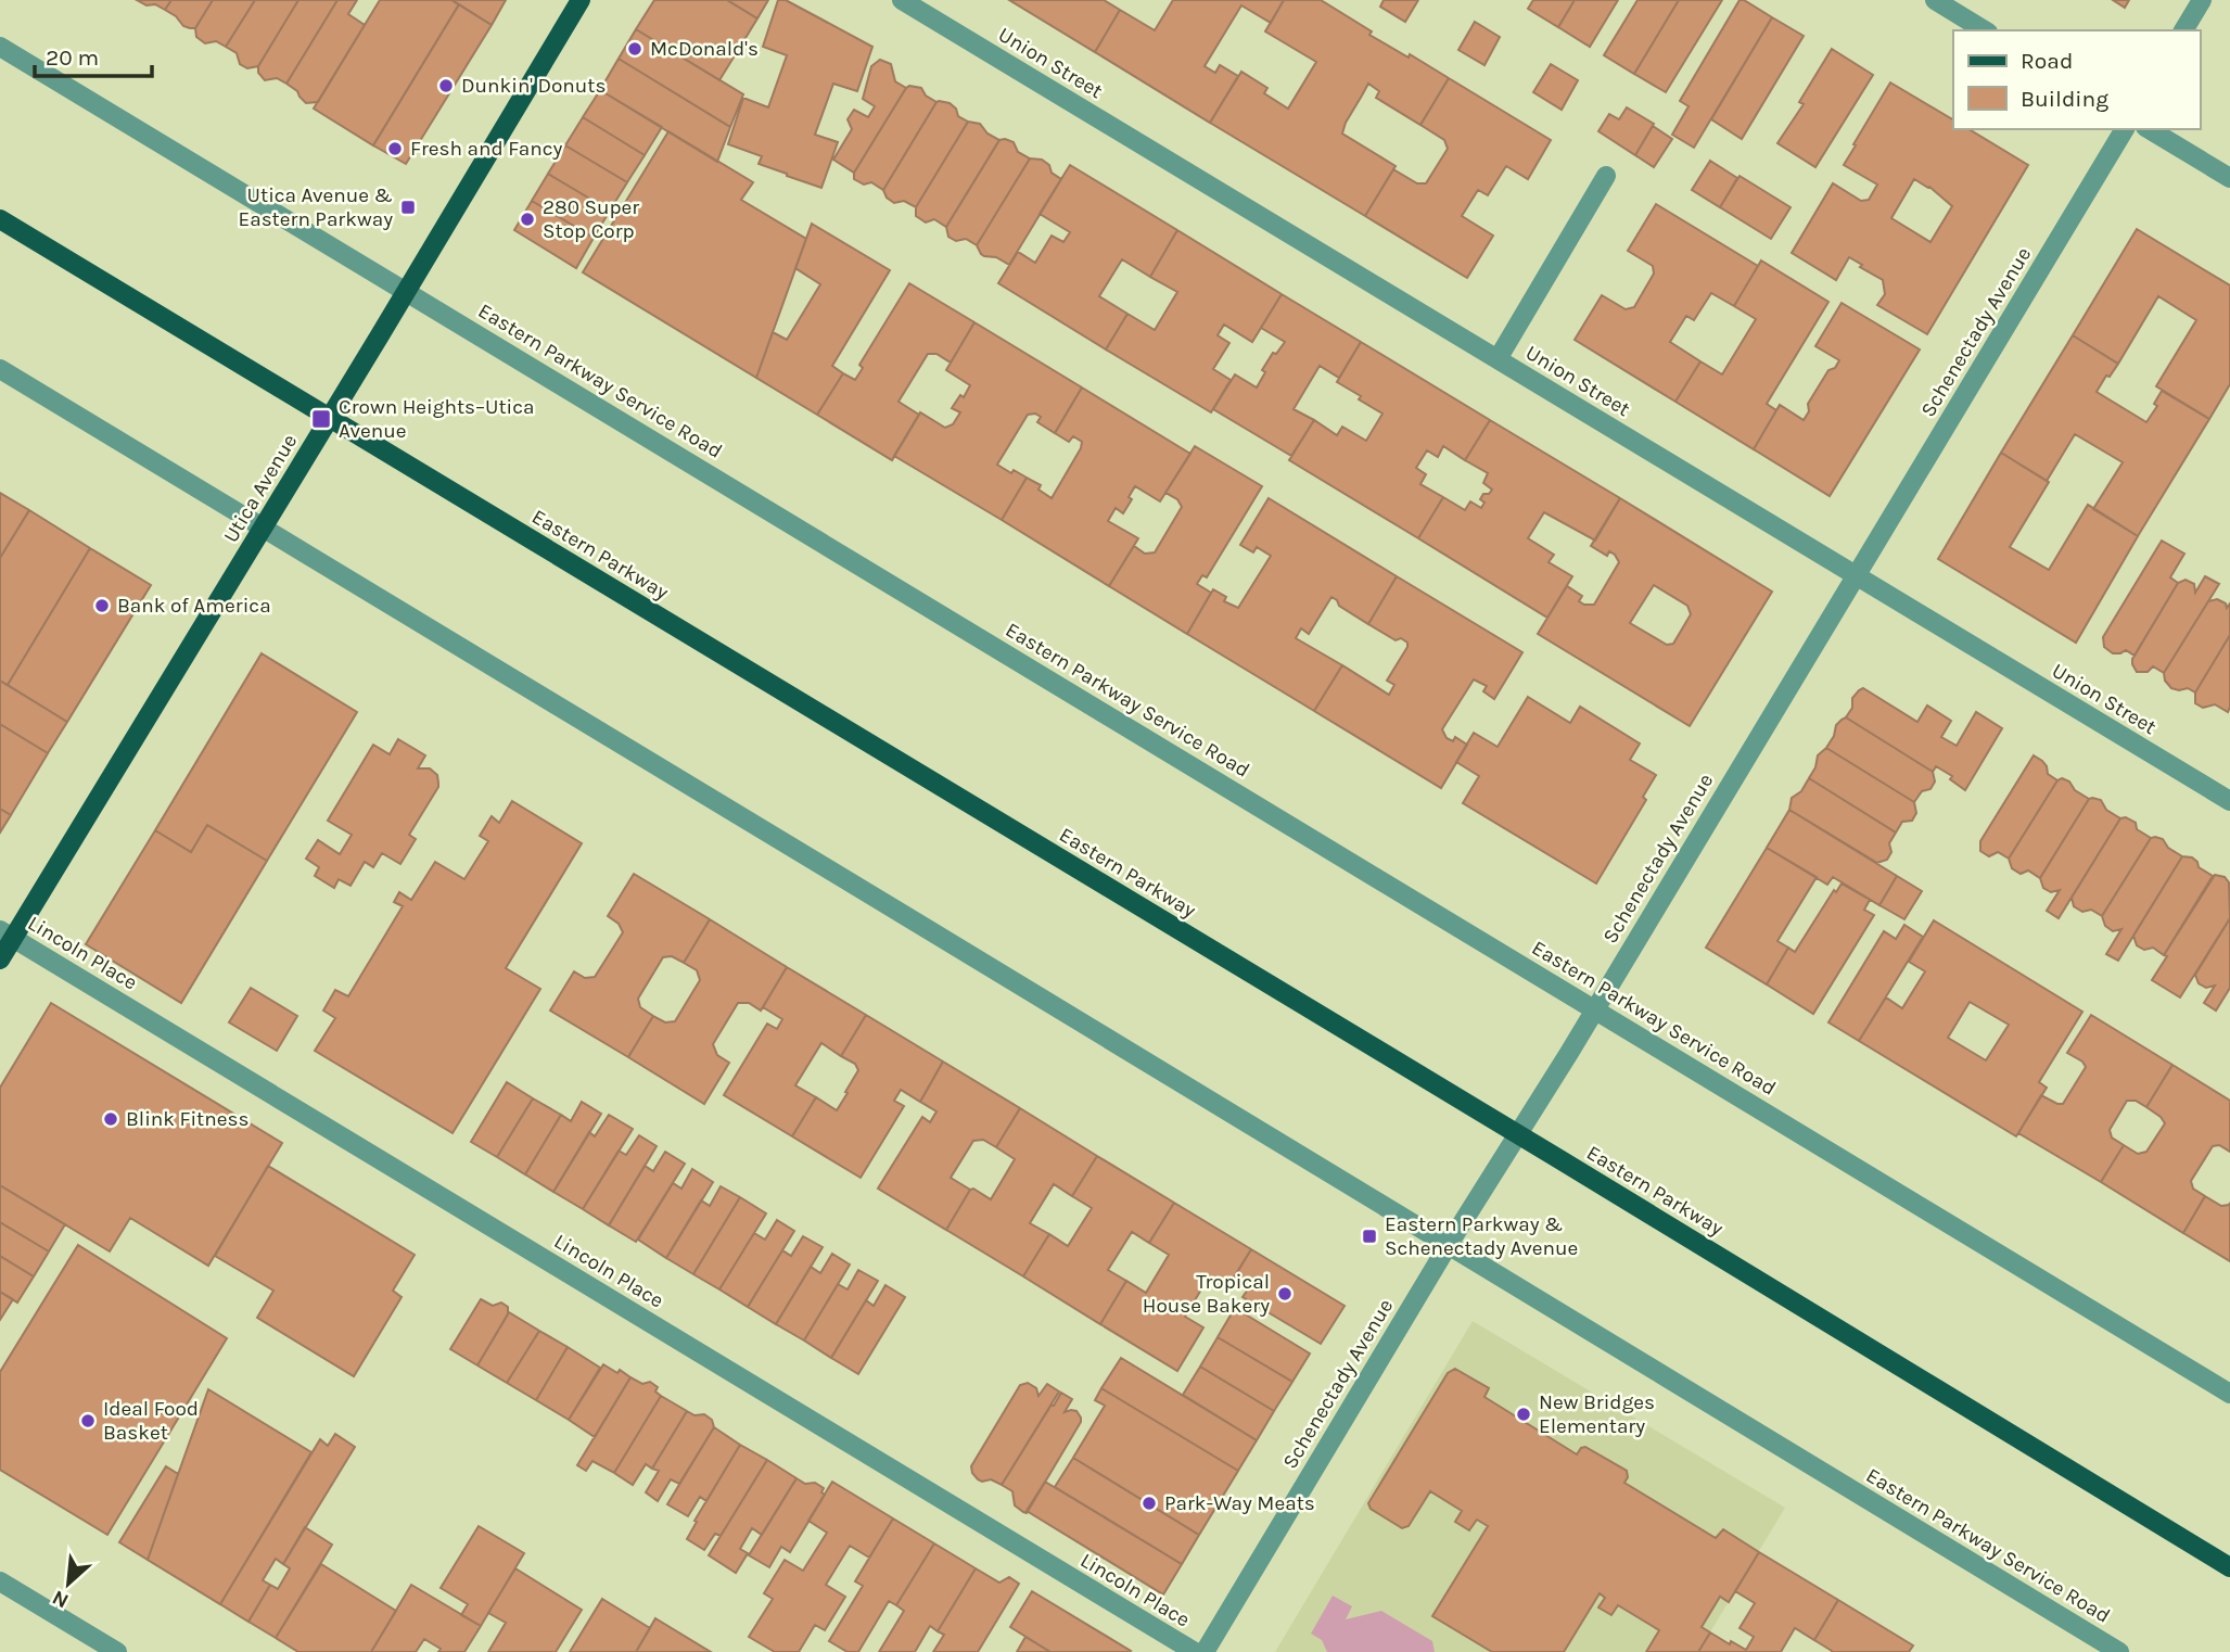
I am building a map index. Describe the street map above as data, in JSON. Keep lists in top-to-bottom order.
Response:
{
  "streets": {
    "main road": ["Utica Avenue", "Eastern Parkway"],
    "street": [
      "Union Street",
      "Schenectady Avenue",
      "Eastern Parkway Service Road",
      "Lincoln Place"
    ]
  },
  "crossings": [
    ["Union Street", "Schenectady Avenue"],
    ["Schenectady Avenue", "Eastern Parkway Service Road"],
    ["Schenectady Avenue", "Eastern Parkway"],
    ["Eastern Parkway Service Road", "Utica Avenue"],
    ["Utica Avenue", "Eastern Parkway"],
    ["Utica Avenue", "Lincoln Place"]
  ],
  "places": {
    "other": [
      "McDonald's",
      "Dunkin' Donuts",
      "Fresh and Fancy",
      "280 Super Stop Corp",
      "Bank of America",
      "Blink Fitness",
      "Tropical House Bakery",
      "New Bridges Elementary",
      "Ideal Food Basket",
      "Park-Way Meats"
    ],
    "transit": ["Utica Avenue & Eastern Parkway", "Crown Heights–Utica Avenue", "Eastern Parkway & Schenectady Avenue"]
  },
  "legend": ["Road", "Building"],
  "scale_bar": "20 m",
  "north": "bottom left"
}
